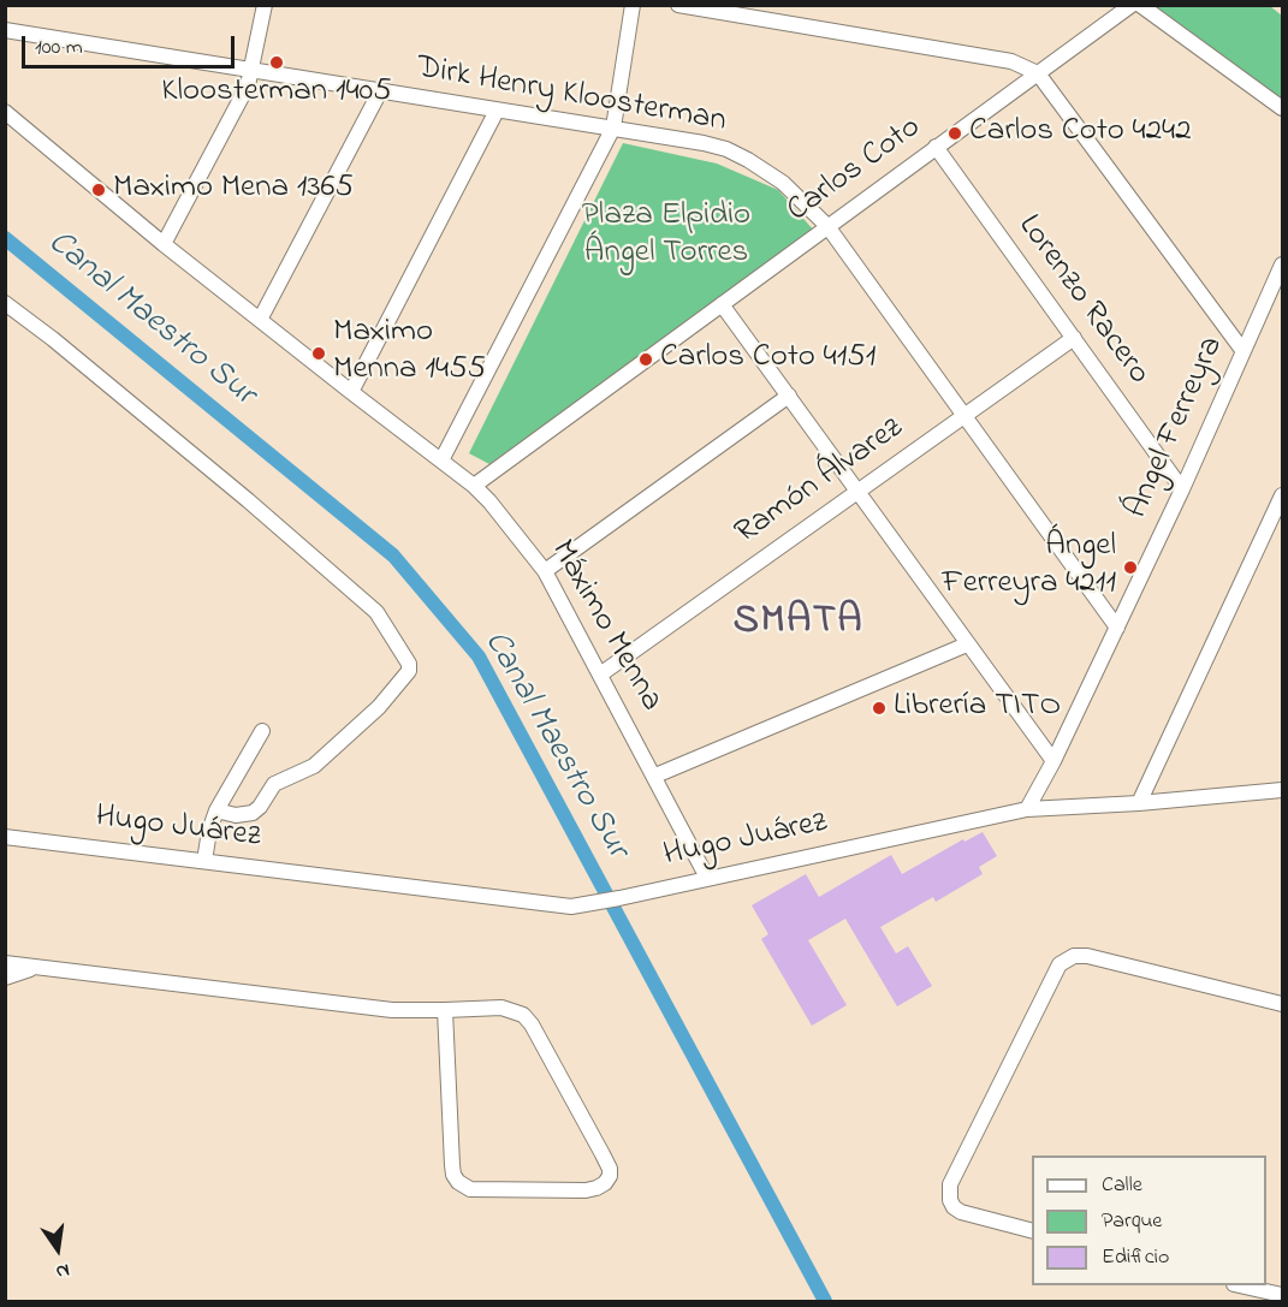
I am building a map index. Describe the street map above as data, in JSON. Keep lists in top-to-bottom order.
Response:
{
  "streets": {
    "street": [
      "Dirk Henry Kloosterman",
      "Carlos Coto",
      "Lorenzo Racero",
      "Ángel Ferreyra",
      "Ramón Álvarez",
      "Máximo Menna",
      "Hugo Juárez"
    ]
  },
  "crossings": [
    ["Dirk Henry Kloosterman", "Carlos Coto"],
    ["Dirk Henry Kloosterman", "Ángel Ferreyra"],
    ["Dirk Henry Kloosterman", "Ramón Álvarez"],
    ["Carlos Coto", "Lorenzo Racero"],
    ["Carlos Coto", "Máximo Menna"],
    ["Lorenzo Racero", "Ángel Ferreyra"],
    ["Lorenzo Racero", "Ramón Álvarez"],
    ["Ángel Ferreyra", "Hugo Juárez"],
    ["Ramón Álvarez", "Máximo Menna"],
    ["Máximo Menna", "Hugo Juárez"]
  ],
  "districts": ["SMATA"],
  "water": ["Canal Maestro Sur"],
  "parks": ["Plaza Elpidio Ángel Torres"],
  "places": [
    "Kloosterman 1405",
    "Carlos Coto 4242",
    "Maximo Mena 1365",
    "Maximo Menna 1455",
    "Carlos Coto 4151",
    "Ángel Ferreyra 4211",
    "Librería TITO"
  ],
  "legend": ["Calle", "Parque", "Edificio"],
  "scale_bar": "100 m",
  "north": "bottom"
}
